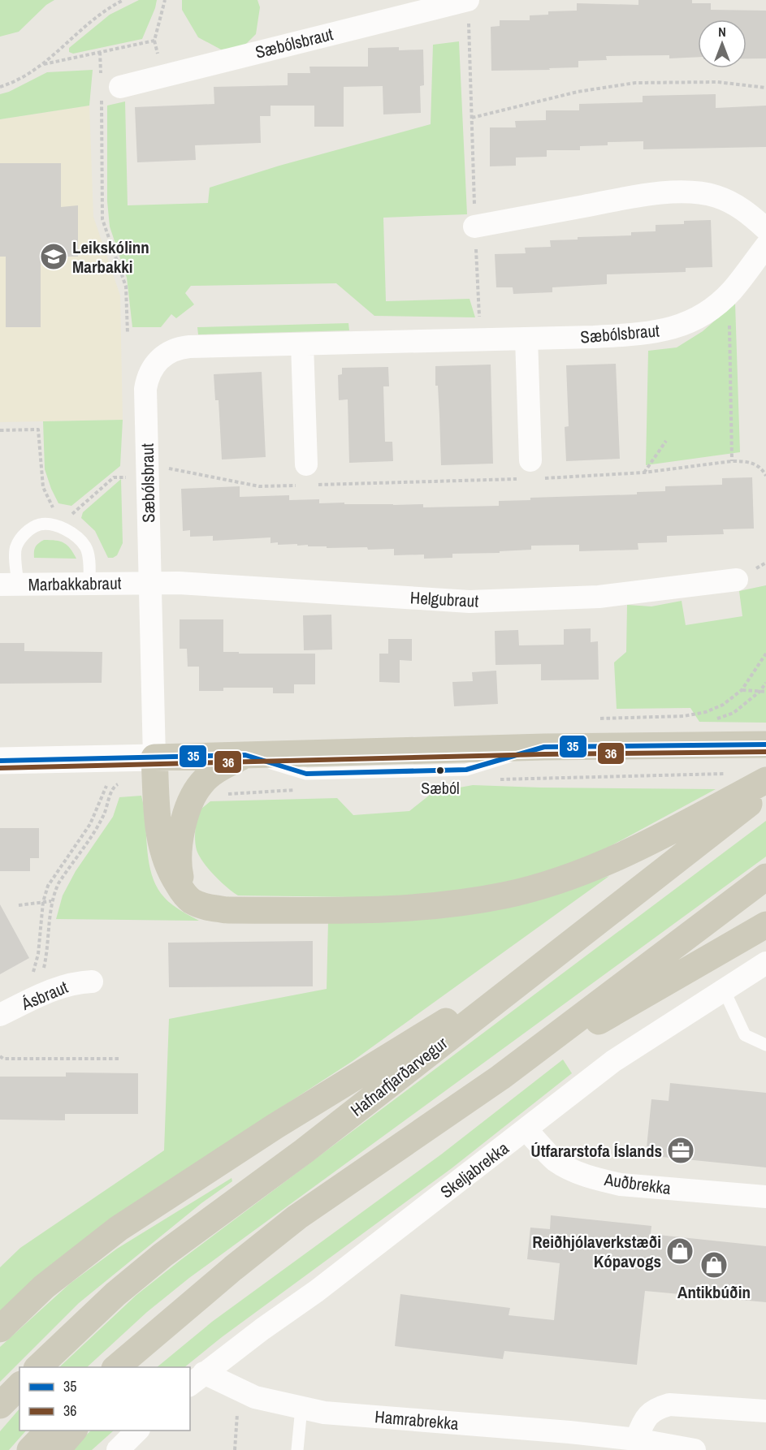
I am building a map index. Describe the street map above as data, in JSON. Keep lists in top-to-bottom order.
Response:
{
  "streets": {
    "main road": ["Hafnarfjarðarvegur"],
    "street": [
      "Sæbólsbraut",
      "Marbakkabraut",
      "Helgubraut",
      "Ásbraut",
      "Skeljabrekka",
      "Auðbrekka",
      "Hamrabrekka"
    ]
  },
  "crossings": [
    ["Sæbólsbraut", "Marbakkabraut"],
    ["Sæbólsbraut", "Helgubraut"],
    ["Marbakkabraut", "Helgubraut"],
    ["Skeljabrekka", "Auðbrekka"],
    ["Skeljabrekka", "Hamrabrekka"]
  ],
  "places": {
    "school or university": ["Leikskólinn Marbakki"],
    "other": ["Sæból"],
    "office": ["Útfararstofa Íslands"],
    "shop": ["Reiðhjólaverkstæði Kópavogs", "Antikbúðin"]
  },
  "lines": ["transit line 35", "transit line 36"],
  "legend": ["35", "36"],
  "north": "top"
}
